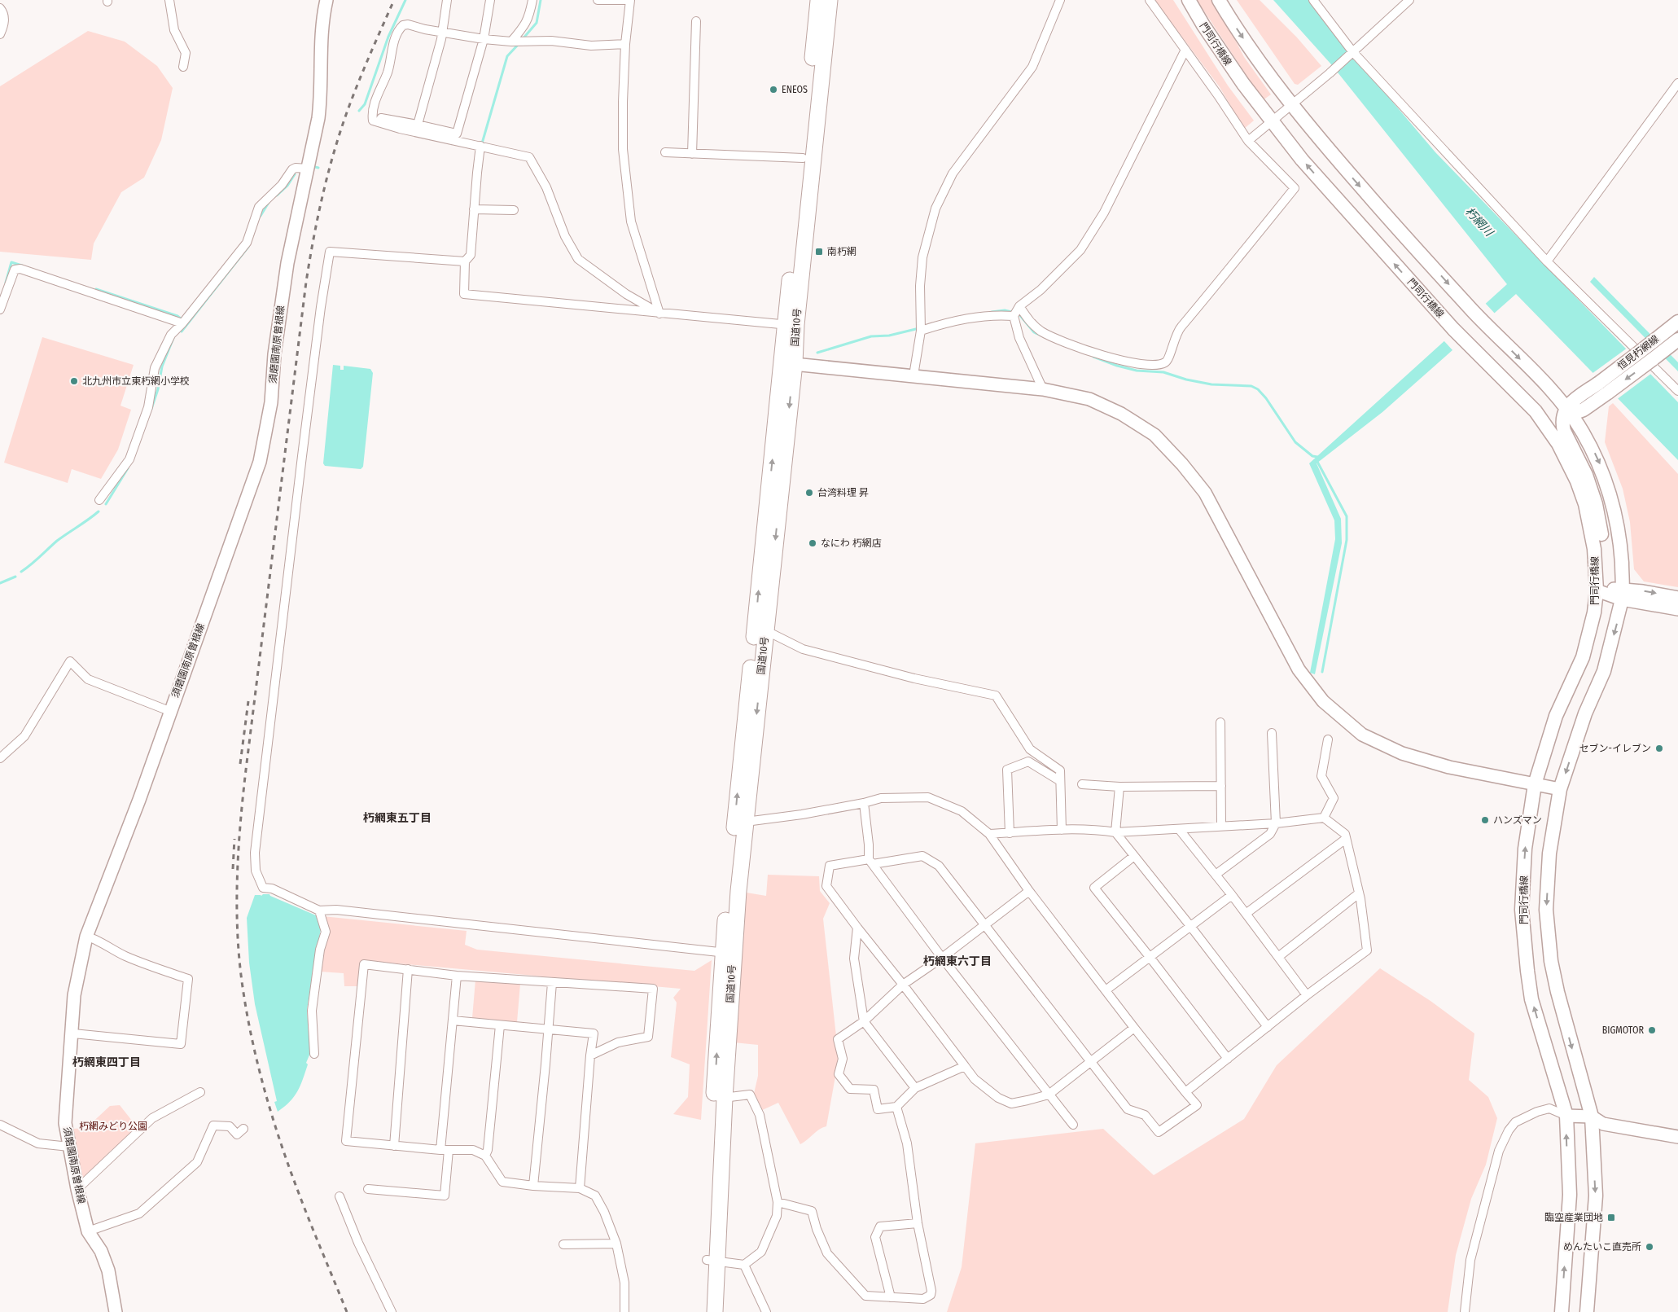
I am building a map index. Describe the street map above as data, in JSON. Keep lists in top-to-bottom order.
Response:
{
  "streets": {
    "highway": ["国道10号"],
    "main road": ["門司行橋線", "須磨園南原曽根線", "恒見朽網線"]
  },
  "districts": ["朽網東五丁目", "朽網東六丁目", "朽網東四丁目"],
  "water": ["朽網川"],
  "parks": ["朽網みどり公園"],
  "places": {
    "other": [
      "ENEOS",
      "北九州市立東朽網小学校",
      "台湾料理 昇",
      "なにわ 朽網店",
      "セブン-イレブン",
      "ハンズマン",
      "BIGMOTOR",
      "めんたいこ直売所"
    ],
    "transit": ["南朽網", "臨空産業団地"]
  }
}
